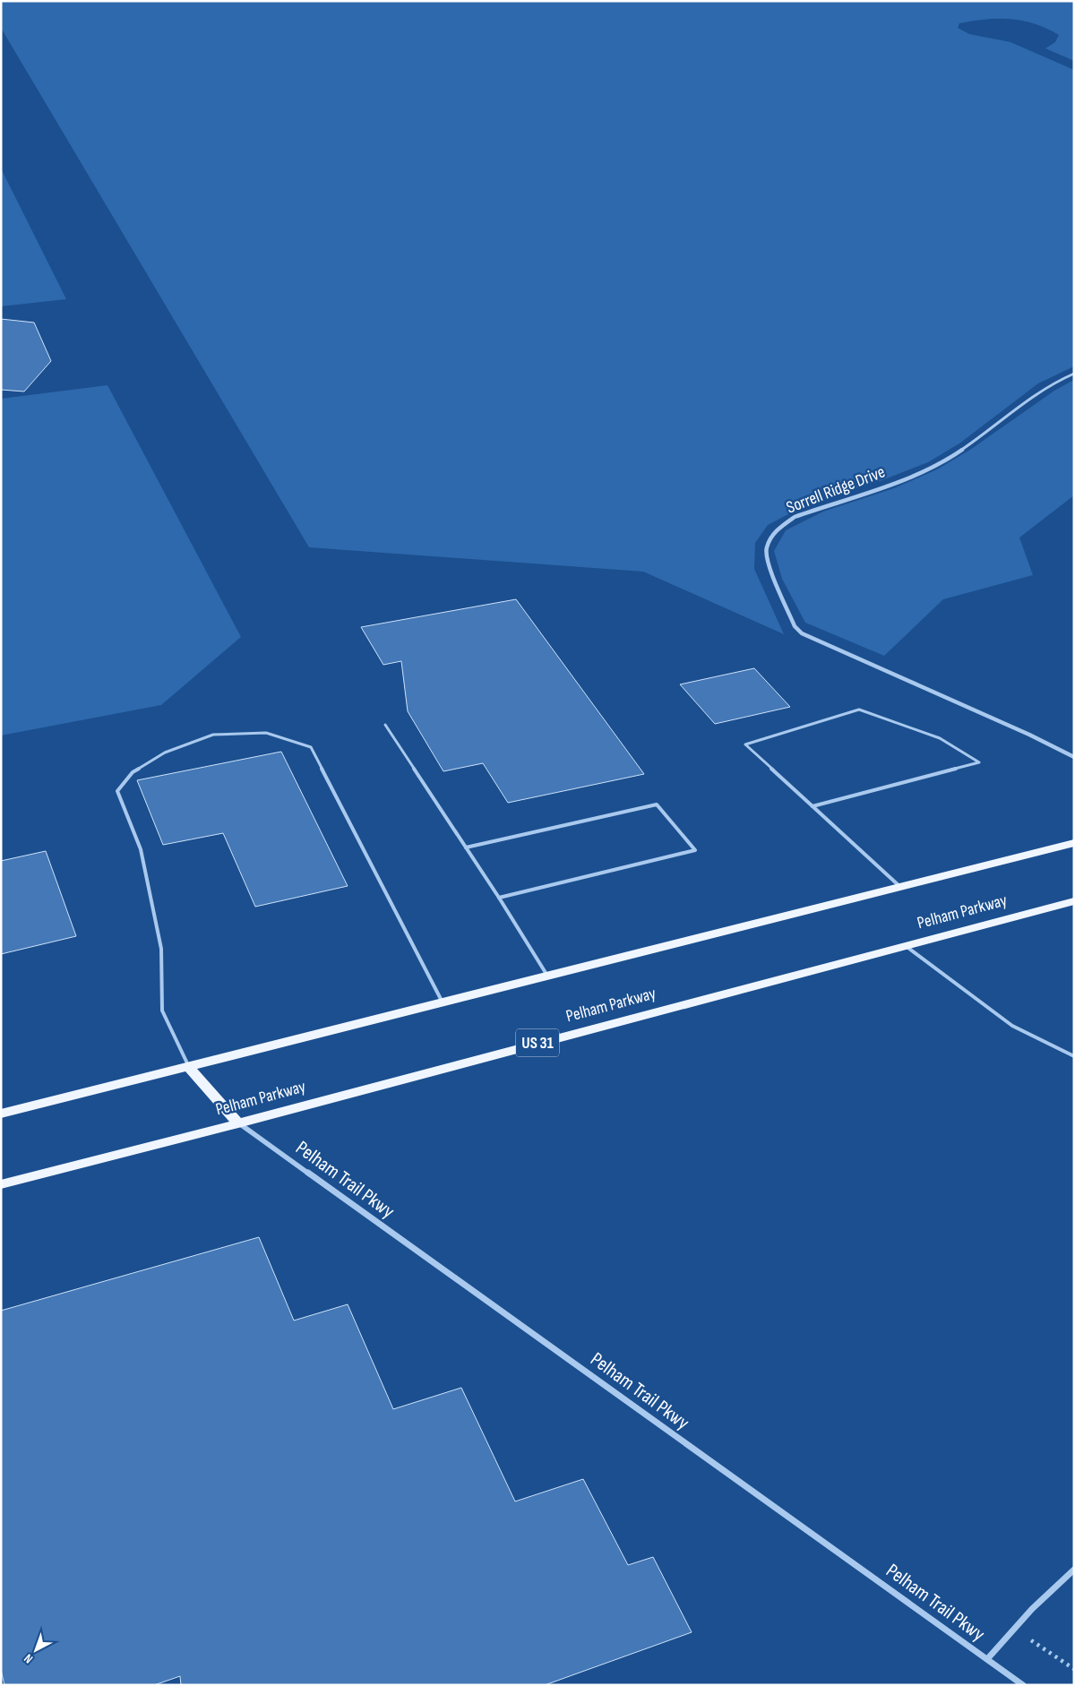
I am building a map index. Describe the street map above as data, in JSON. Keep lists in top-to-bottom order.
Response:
{
  "streets": {
    "main road": ["Pelham Parkway", "US 31"],
    "street": ["Sorrell Ridge Drive", "Pelham Trail Pkwy"]
  },
  "crossings": [
    ["Pelham Parkway", "Pelham Trail Pkwy"]
  ],
  "north": "bottom left"
}
